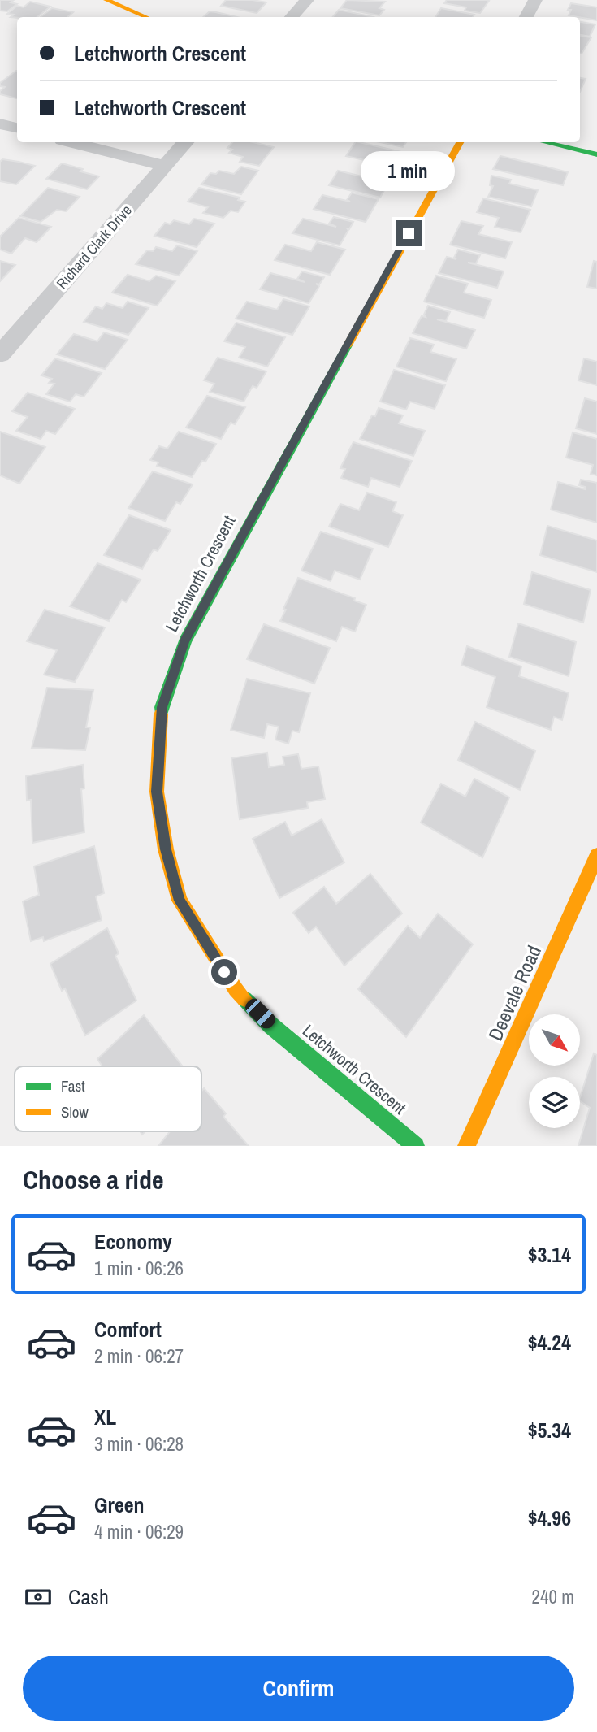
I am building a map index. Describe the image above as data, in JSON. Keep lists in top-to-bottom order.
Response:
{
  "streets": {
    "street": ["Richard Clark Drive", "Letchworth Crescent", "Deevale Road"]
  },
  "legend": ["Fast", "Slow"],
  "north": "bottom right",
  "page": {
    "banner": ["Letchworth Crescent", "Letchworth Crescent"],
    "bubble": "1 min",
    "heading": "Choose a ride",
    "list": [
      {
        "name": "Economy",
        "note": "1 min · 06:26",
        "value": "$3.14"
      },
      {
        "name": "Comfort",
        "note": "2 min · 06:27",
        "value": "$4.24"
      },
      {
        "name": "XL",
        "note": "3 min · 06:28",
        "value": "$5.34"
      },
      {
        "name": "Green",
        "note": "4 min · 06:29",
        "value": "$4.96"
      }
    ],
    "pay": ["Cash", "240 m"],
    "buttons": "Confirm"
  }
}
